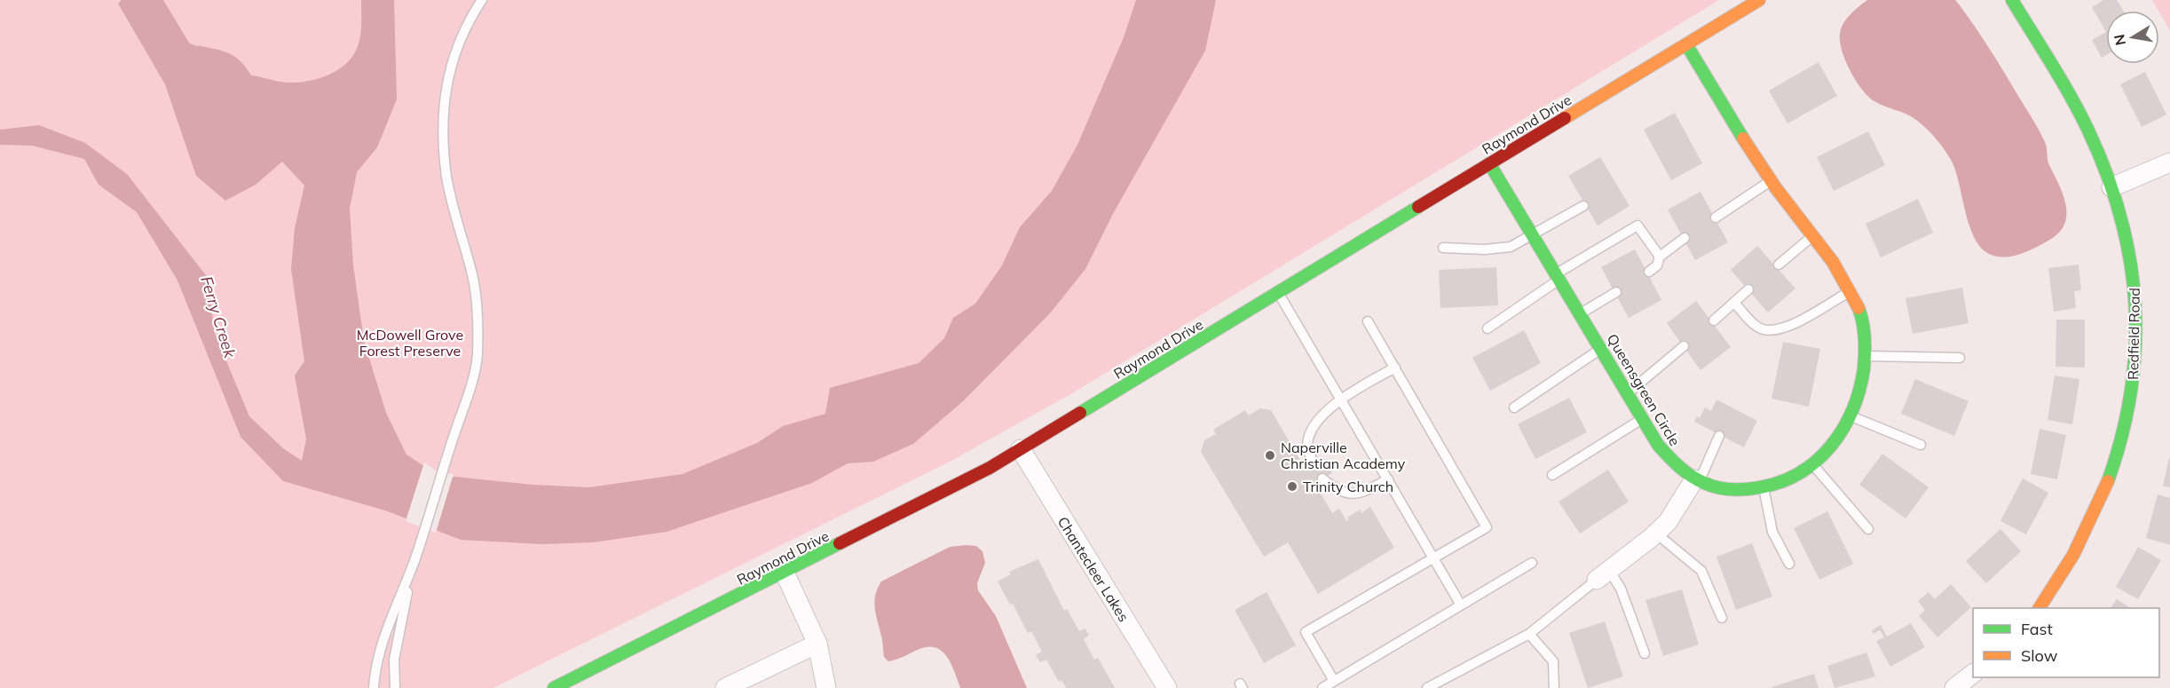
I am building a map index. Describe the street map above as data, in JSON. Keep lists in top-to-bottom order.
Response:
{
  "streets": {
    "street": [
      "Raymond Drive",
      "Redfield Road",
      "Queensgreen Circle",
      "Chantecleer Lakes"
    ]
  },
  "crossings": [
    ["Raymond Drive", "Queensgreen Circle"],
    ["Raymond Drive", "Chantecleer Lakes"]
  ],
  "water": ["Ferry Creek"],
  "parks": ["McDowell Grove Forest Preserve"],
  "places": ["Naperville Christian Academy", "Trinity Church"],
  "legend": ["Fast", "Slow"],
  "north": "left"
}
